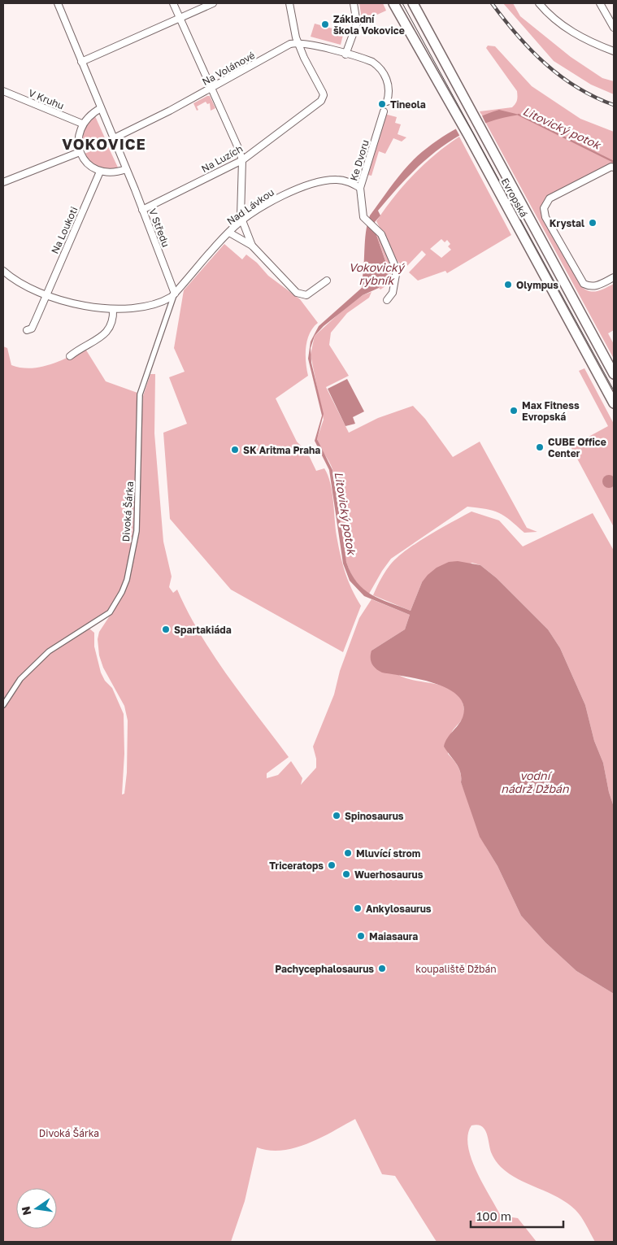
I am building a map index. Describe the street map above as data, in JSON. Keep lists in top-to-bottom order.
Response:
{
  "streets": {
    "main road": ["Evropská"],
    "street": [
      "Na Volánové",
      "V Kruhu",
      "Na Luzích",
      "Ke Dvoru",
      "Nad Lávkou",
      "V Středu",
      "Na Loukoti",
      "Divoká Šárka"
    ]
  },
  "crossings": [
    ["Na Volánové", "Na Luzích"],
    ["Na Volánové", "V Středu"],
    ["Na Luzích", "V Středu"],
    ["Ke Dvoru", "Nad Lávkou"],
    ["Nad Lávkou", "V Středu"],
    ["Nad Lávkou", "Divoká Šárka"],
    ["V Středu", "Divoká Šárka"]
  ],
  "districts": ["VOKOVICE"],
  "water": ["Litovický potok", "Vokovický rybník", "vodní nádrž Džbán"],
  "parks": ["koupaliště Džbán", "Divoká Šárka"],
  "places": [
    "Základní škola Vokovice",
    "Tineola",
    "Krystal",
    "Olympus",
    "Max Fitness Evropská",
    "CUBE Office Center",
    "SK Aritma Praha",
    "Spartakiáda",
    "Spinosaurus",
    "Mluvící strom",
    "Triceratops",
    "Wuerhosaurus",
    "Ankylosaurus",
    "Maiasaura",
    "Pachycephalosaurus"
  ],
  "scale_bar": "100 m",
  "north": "left"
}
